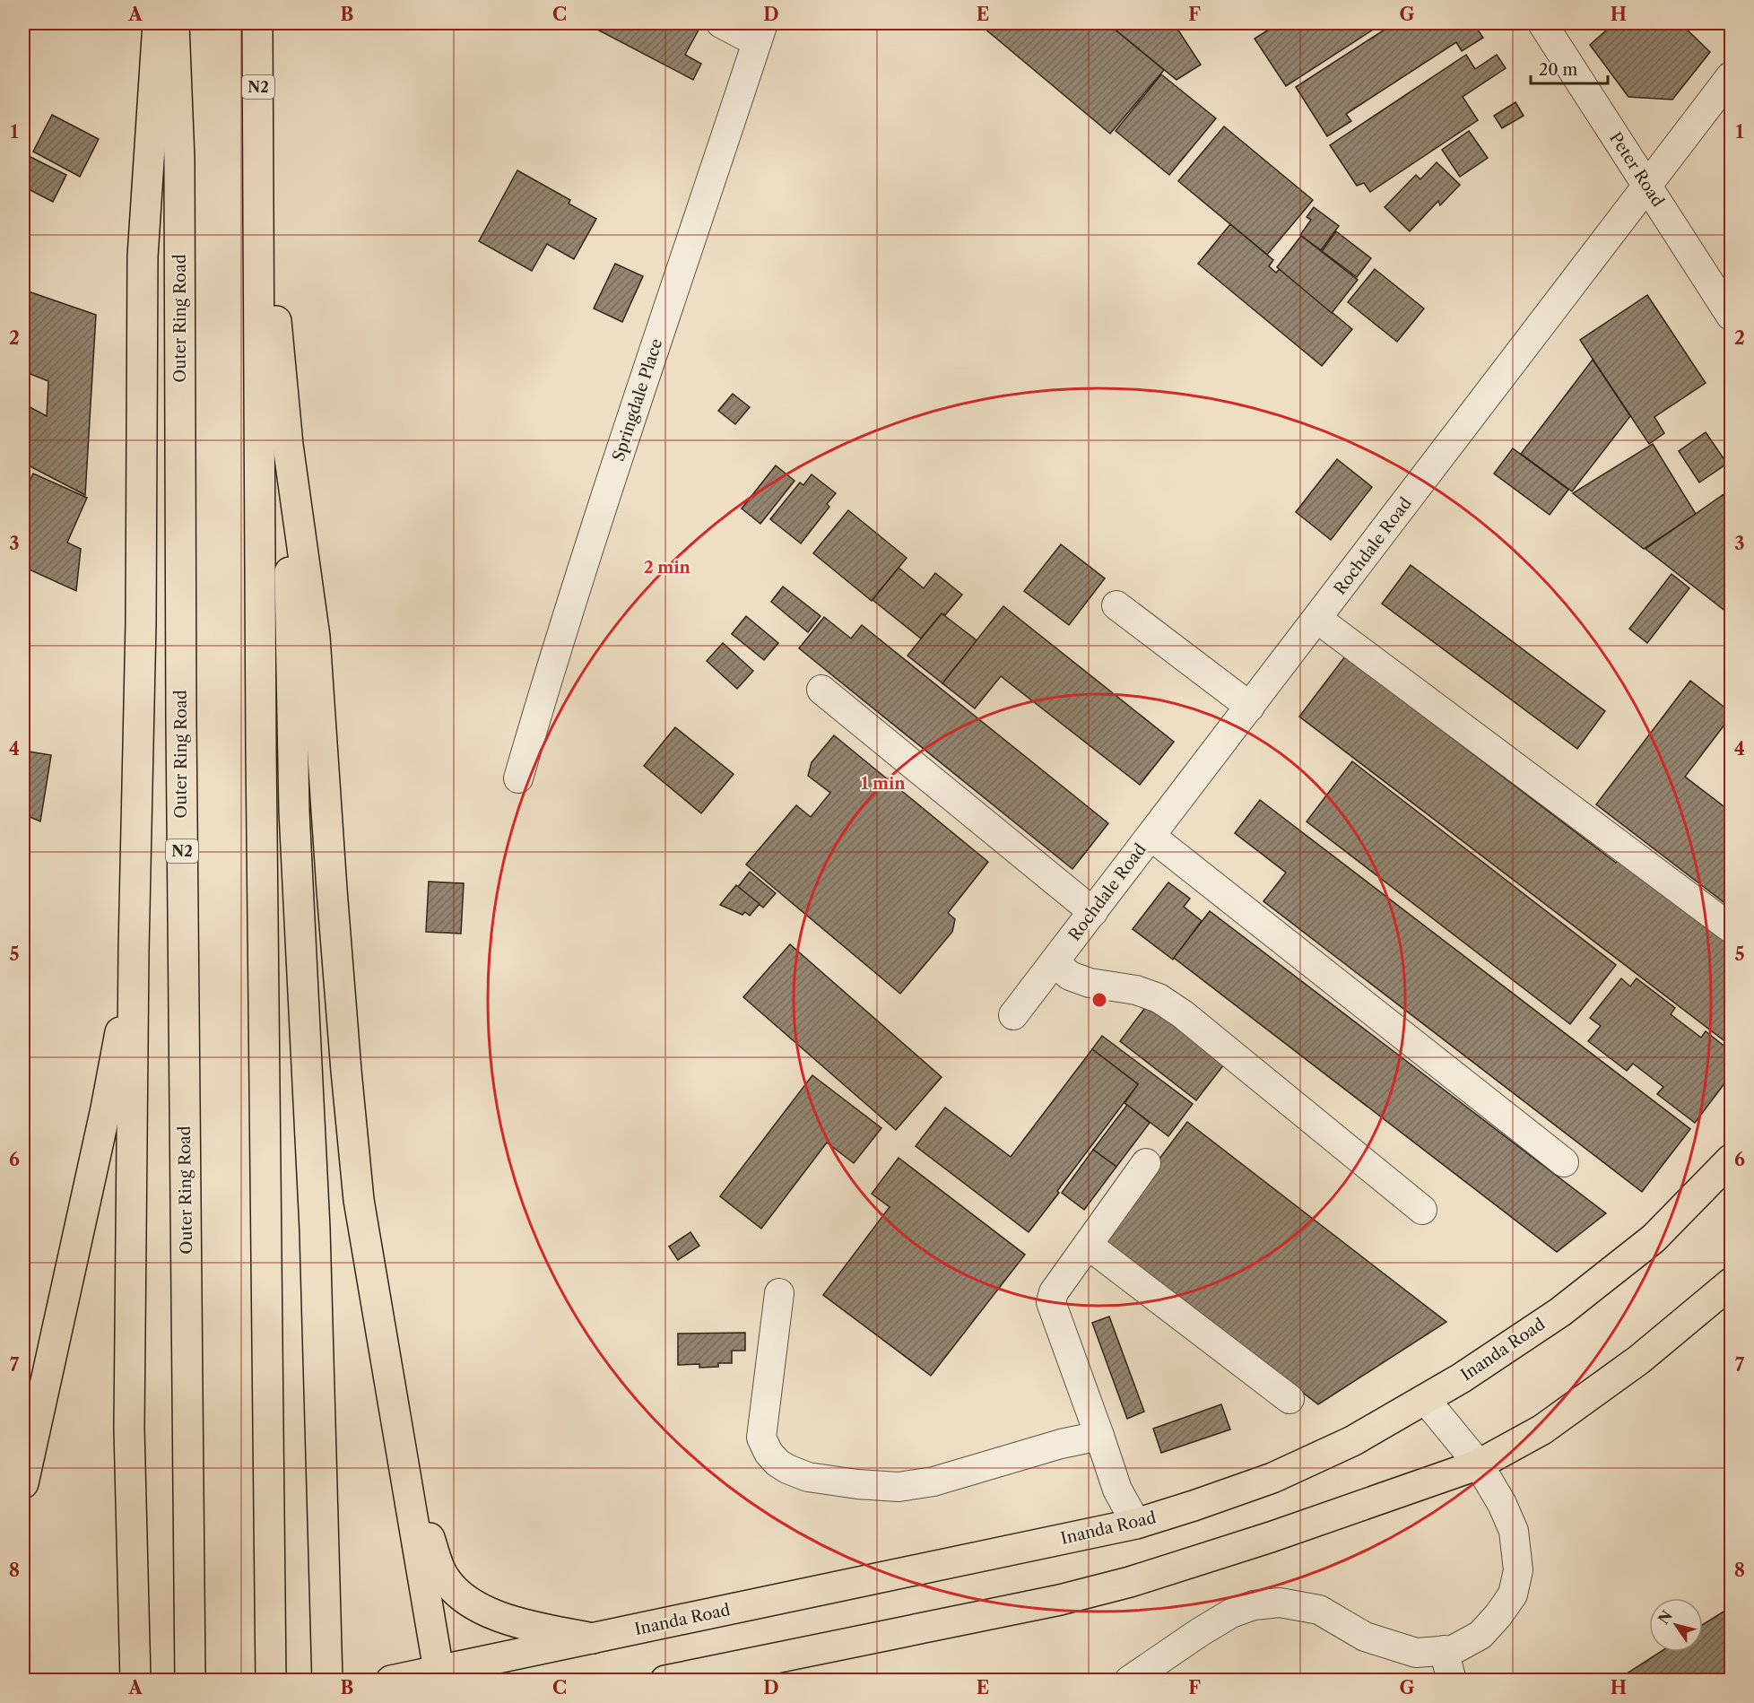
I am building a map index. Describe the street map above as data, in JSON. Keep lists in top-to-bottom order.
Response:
{
  "streets": {
    "main road": ["N2", "Outer Ring Road", "Inanda Road"],
    "street": ["Peter Road", "Springdale Place", "Rochdale Road"]
  },
  "crossings": [
    ["Peter Road", "Rochdale Road"]
  ],
  "scale_bar": "20 m",
  "north": "top left",
  "grid": {
    "columns": [
      "A",
      "B",
      "C",
      "D",
      "E",
      "F",
      "G",
      "H"
    ],
    "rows": [
      "1",
      "2",
      "3",
      "4",
      "5",
      "6",
      "7",
      "8"
    ]
  },
  "rings": ["2 min", "1 min"]
}
